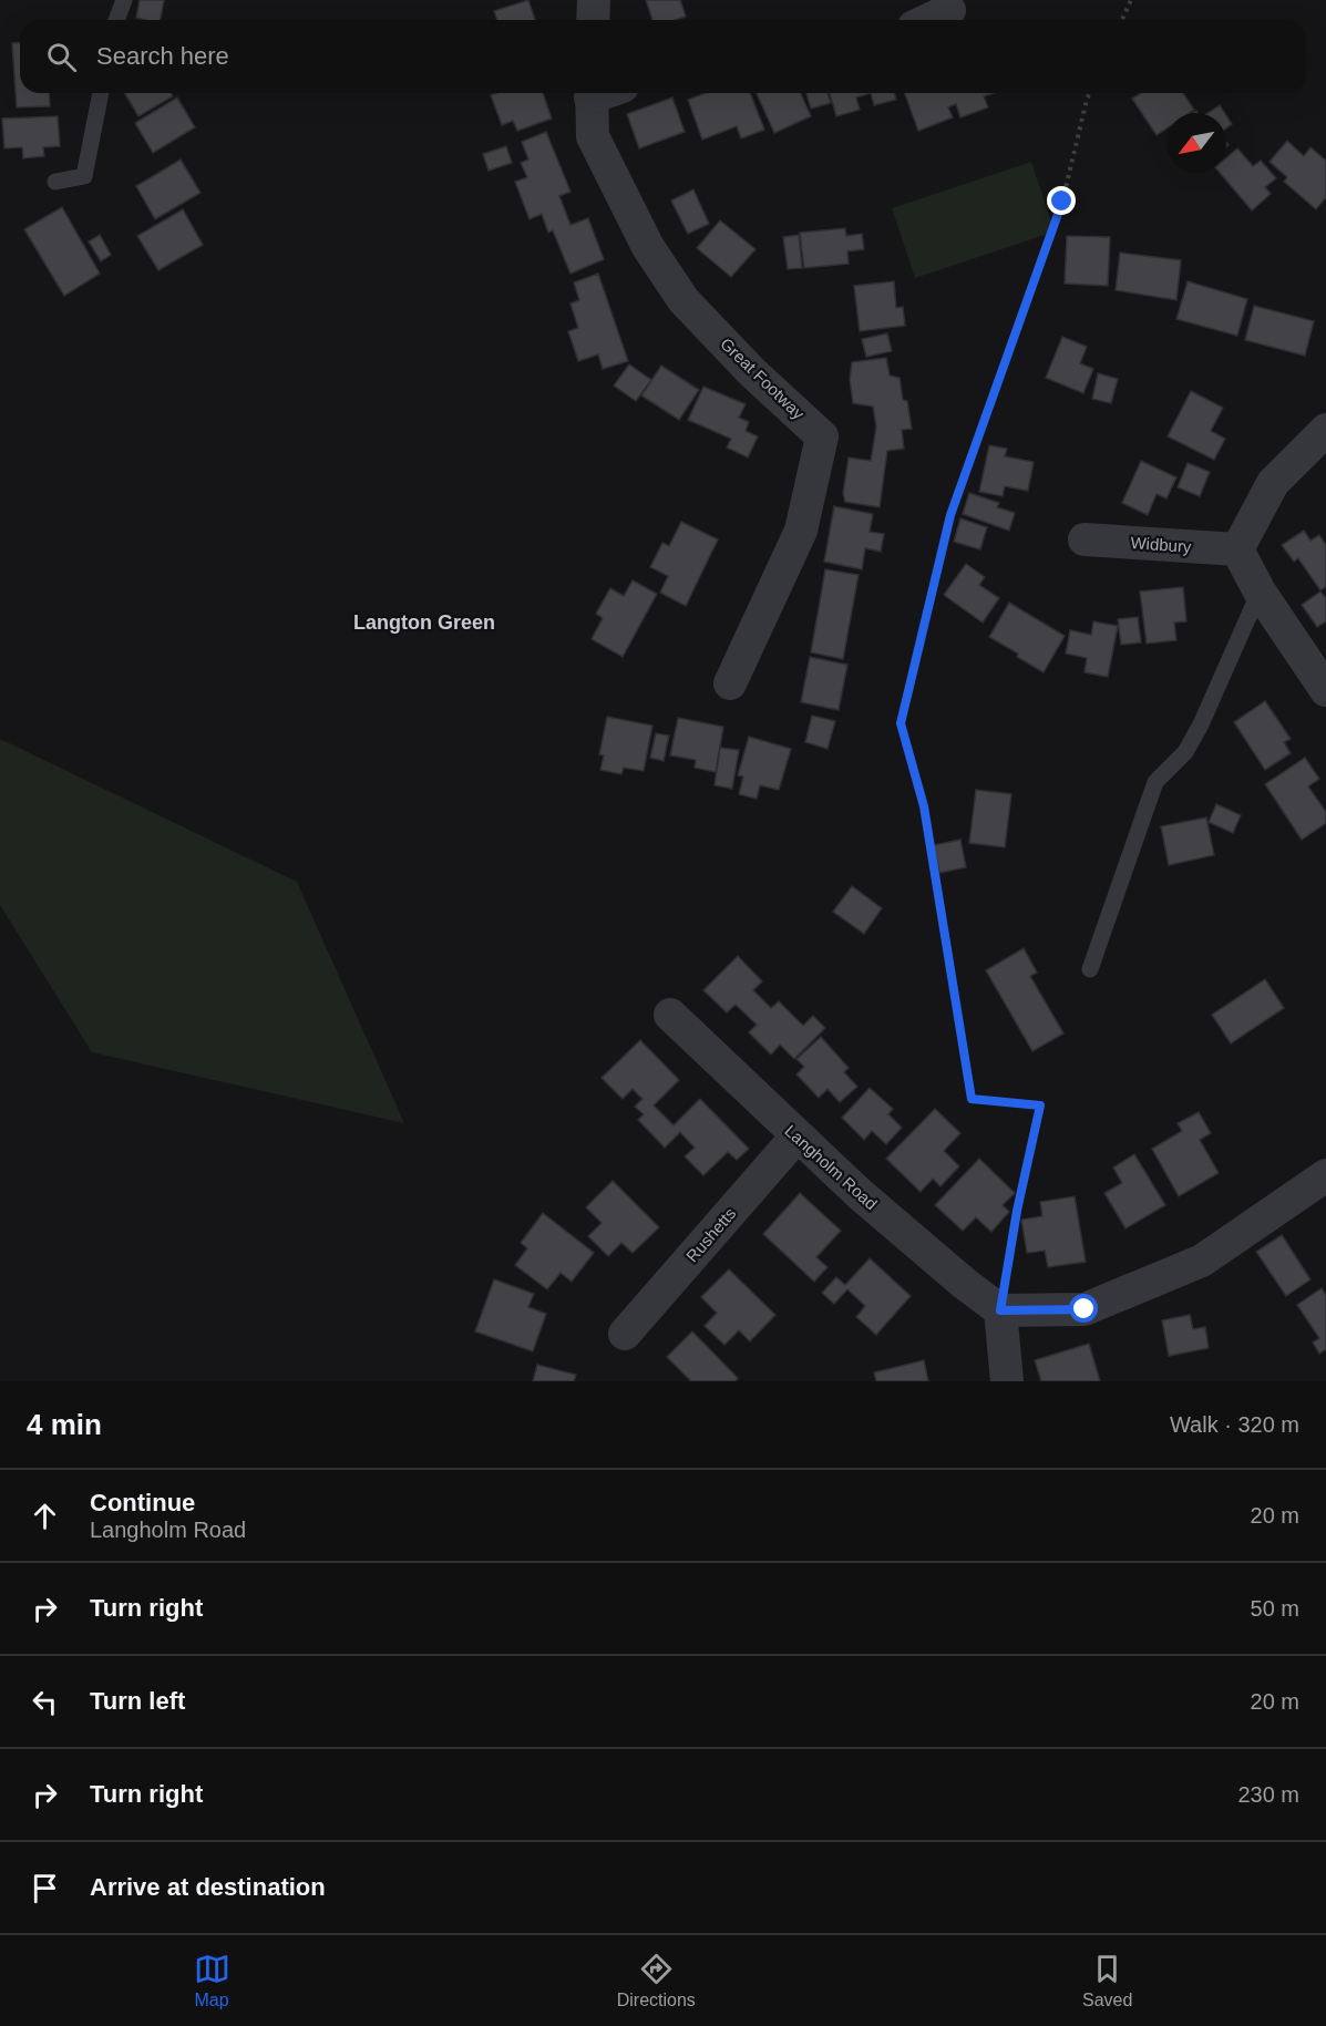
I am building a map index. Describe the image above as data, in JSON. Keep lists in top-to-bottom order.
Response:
{
  "streets": {
    "street": [
      "Great Footway",
      "Widbury",
      "Langholm Road",
      "Rushetts"
    ]
  },
  "crossings": [
    ["Langholm Road", "Rushetts"]
  ],
  "districts": ["Langton Green"],
  "north": "bottom left",
  "page": {
    "search": "Search here",
    "heading": ["4 min", "Walk · 320 m"],
    "list": [
      ["Continue", "Langholm Road", "20 m"],
      ["Turn right", "50 m"],
      ["Turn left", "20 m"],
      ["Turn right", "230 m"],
      "Arrive at destination"
    ],
    "nav": ["Map", "Directions", "Saved"]
  }
}
